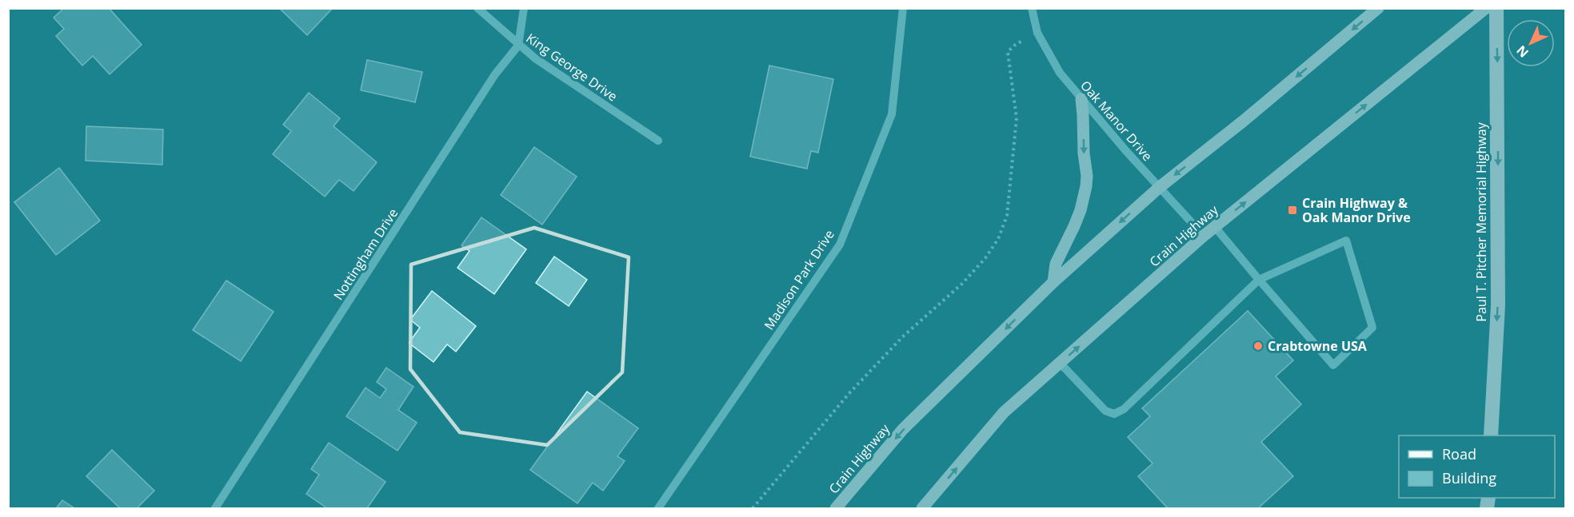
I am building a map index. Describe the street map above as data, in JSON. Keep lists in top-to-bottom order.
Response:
{
  "streets": {
    "highway": ["Paul T. Pitcher Memorial Highway"],
    "main road": ["Crain Highway"],
    "street": [
      "King George Drive",
      "Oak Manor Drive",
      "Nottingham Drive",
      "Madison Park Drive"
    ]
  },
  "crossings": [
    ["King George Drive", "Nottingham Drive"],
    ["Oak Manor Drive", "Crain Highway"]
  ],
  "one_way": ["Paul T. Pitcher Memorial Highway"],
  "places": {
    "transit": ["Crain Highway & Oak Manor Drive"],
    "other": ["Crabtowne USA"]
  },
  "legend": ["Road", "Building"],
  "north": "bottom left"
}
